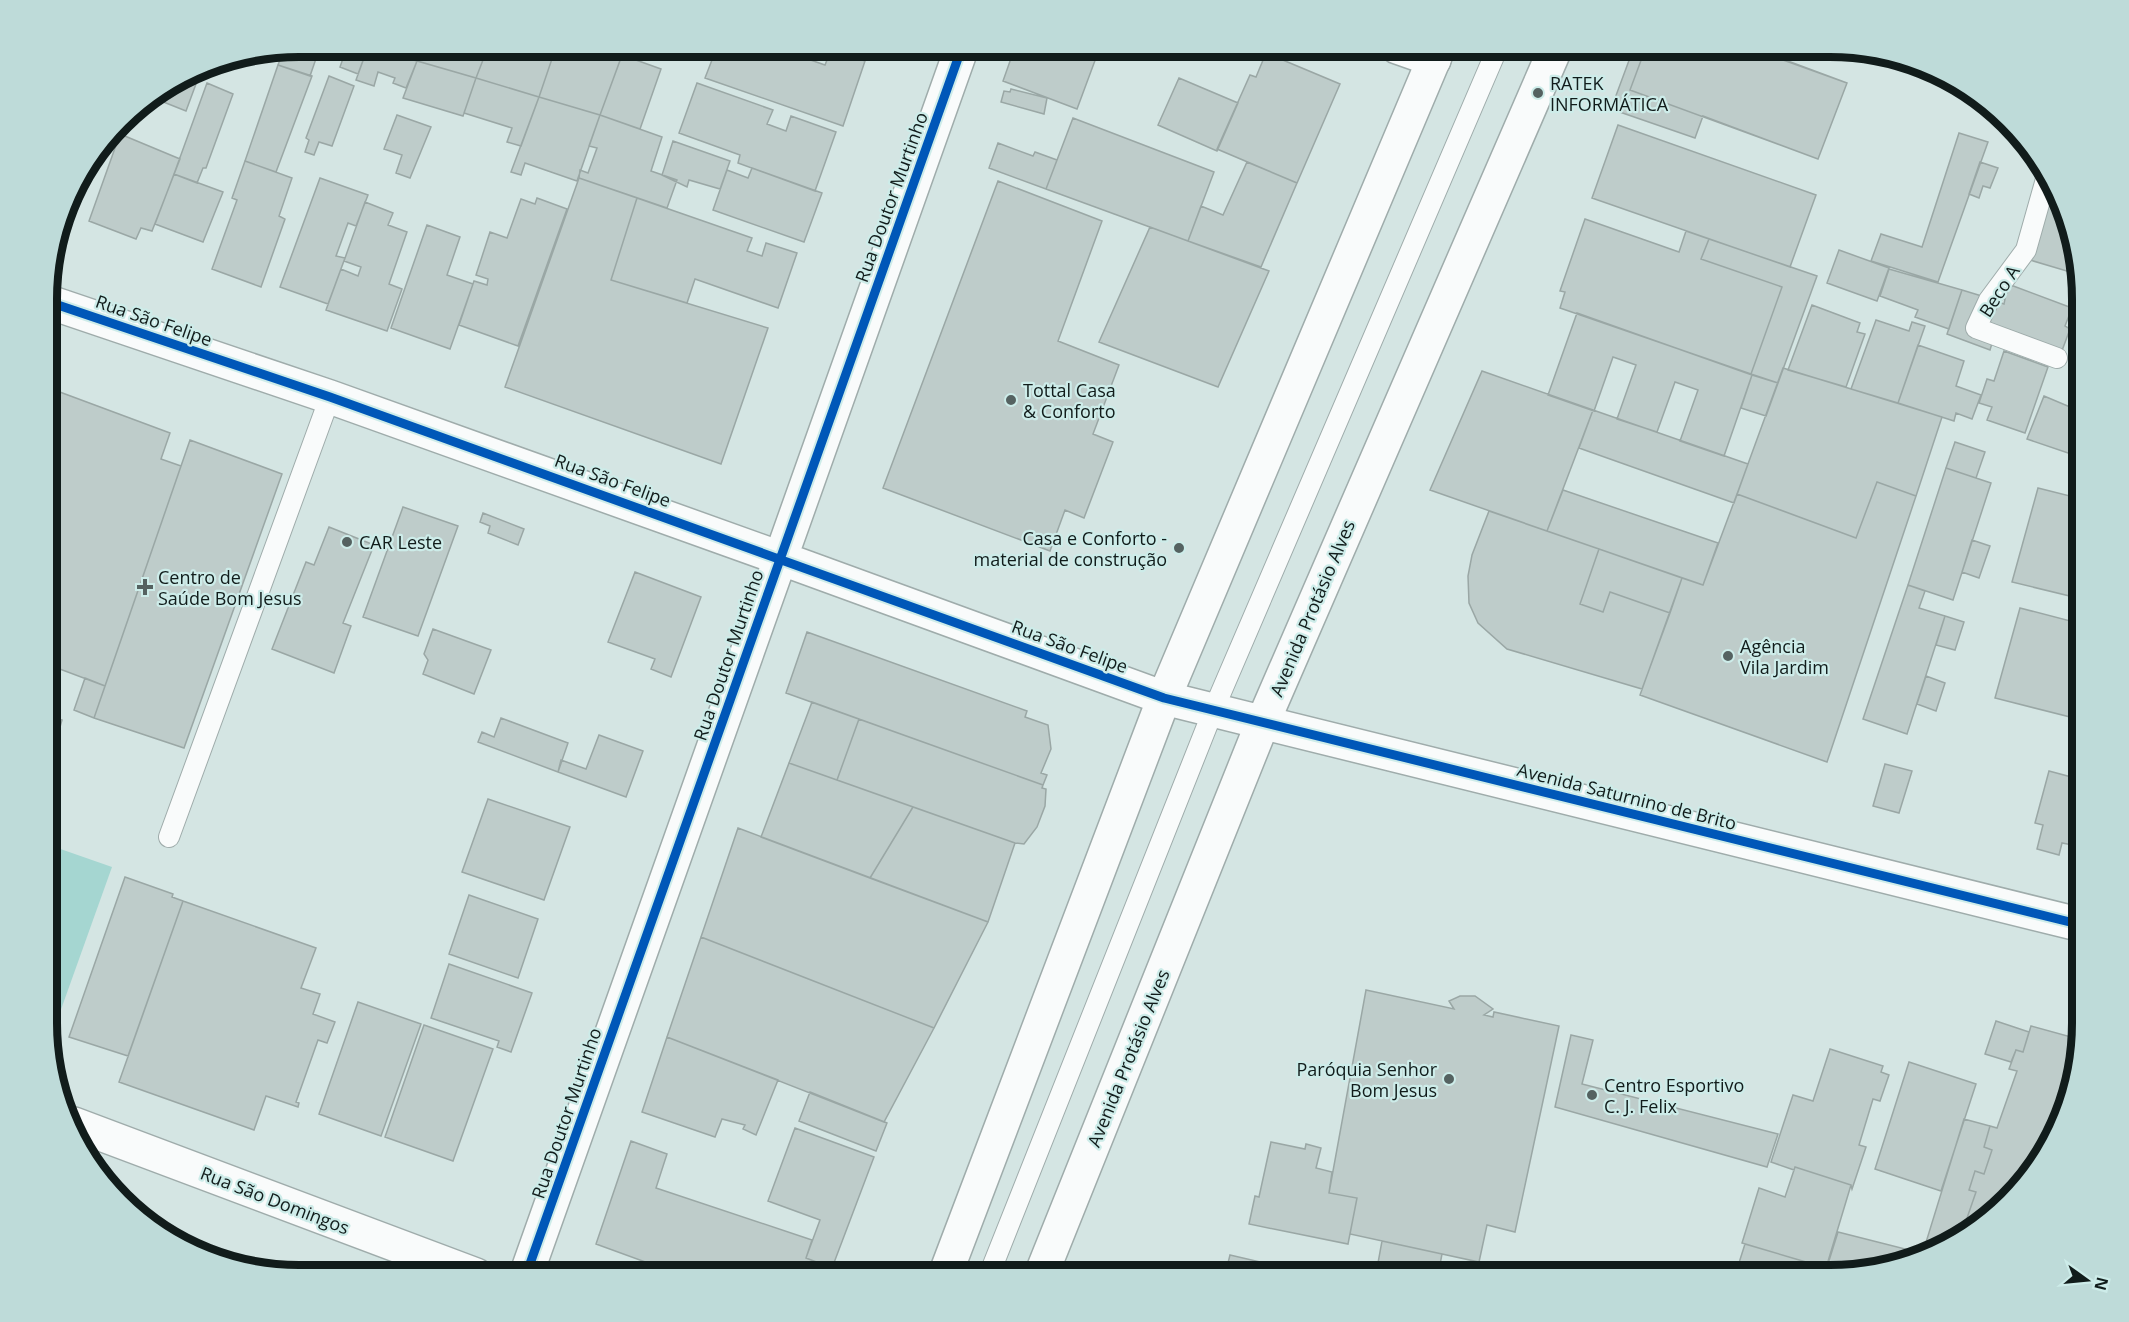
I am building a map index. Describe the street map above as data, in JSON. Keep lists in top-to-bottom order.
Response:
{
  "streets": {
    "main road": [
      "Rua Doutor Murtinho",
      "Rua São Felipe",
      "Avenida Protásio Alves",
      "Avenida Saturnino de Brito",
      "Rua São Domingos"
    ],
    "lane": ["Beco A"]
  },
  "crossings": [
    ["Rua Doutor Murtinho", "Rua São Felipe"],
    ["Rua São Felipe", "Avenida Saturnino de Brito"],
    ["Avenida Protásio Alves", "Avenida Saturnino de Brito"]
  ],
  "places": {
    "other": [
      "RATEK INFORMÁTICA",
      "Tottal Casa & Conforto",
      "CAR Leste",
      "Casa e Conforto - material de construção",
      "Agência Vila Jardim",
      "Paróquia Senhor Bom Jesus",
      "Centro Esportivo C. J. Felix"
    ],
    "health": ["Centro de Saúde Bom Jesus"]
  },
  "north": "right"
}
